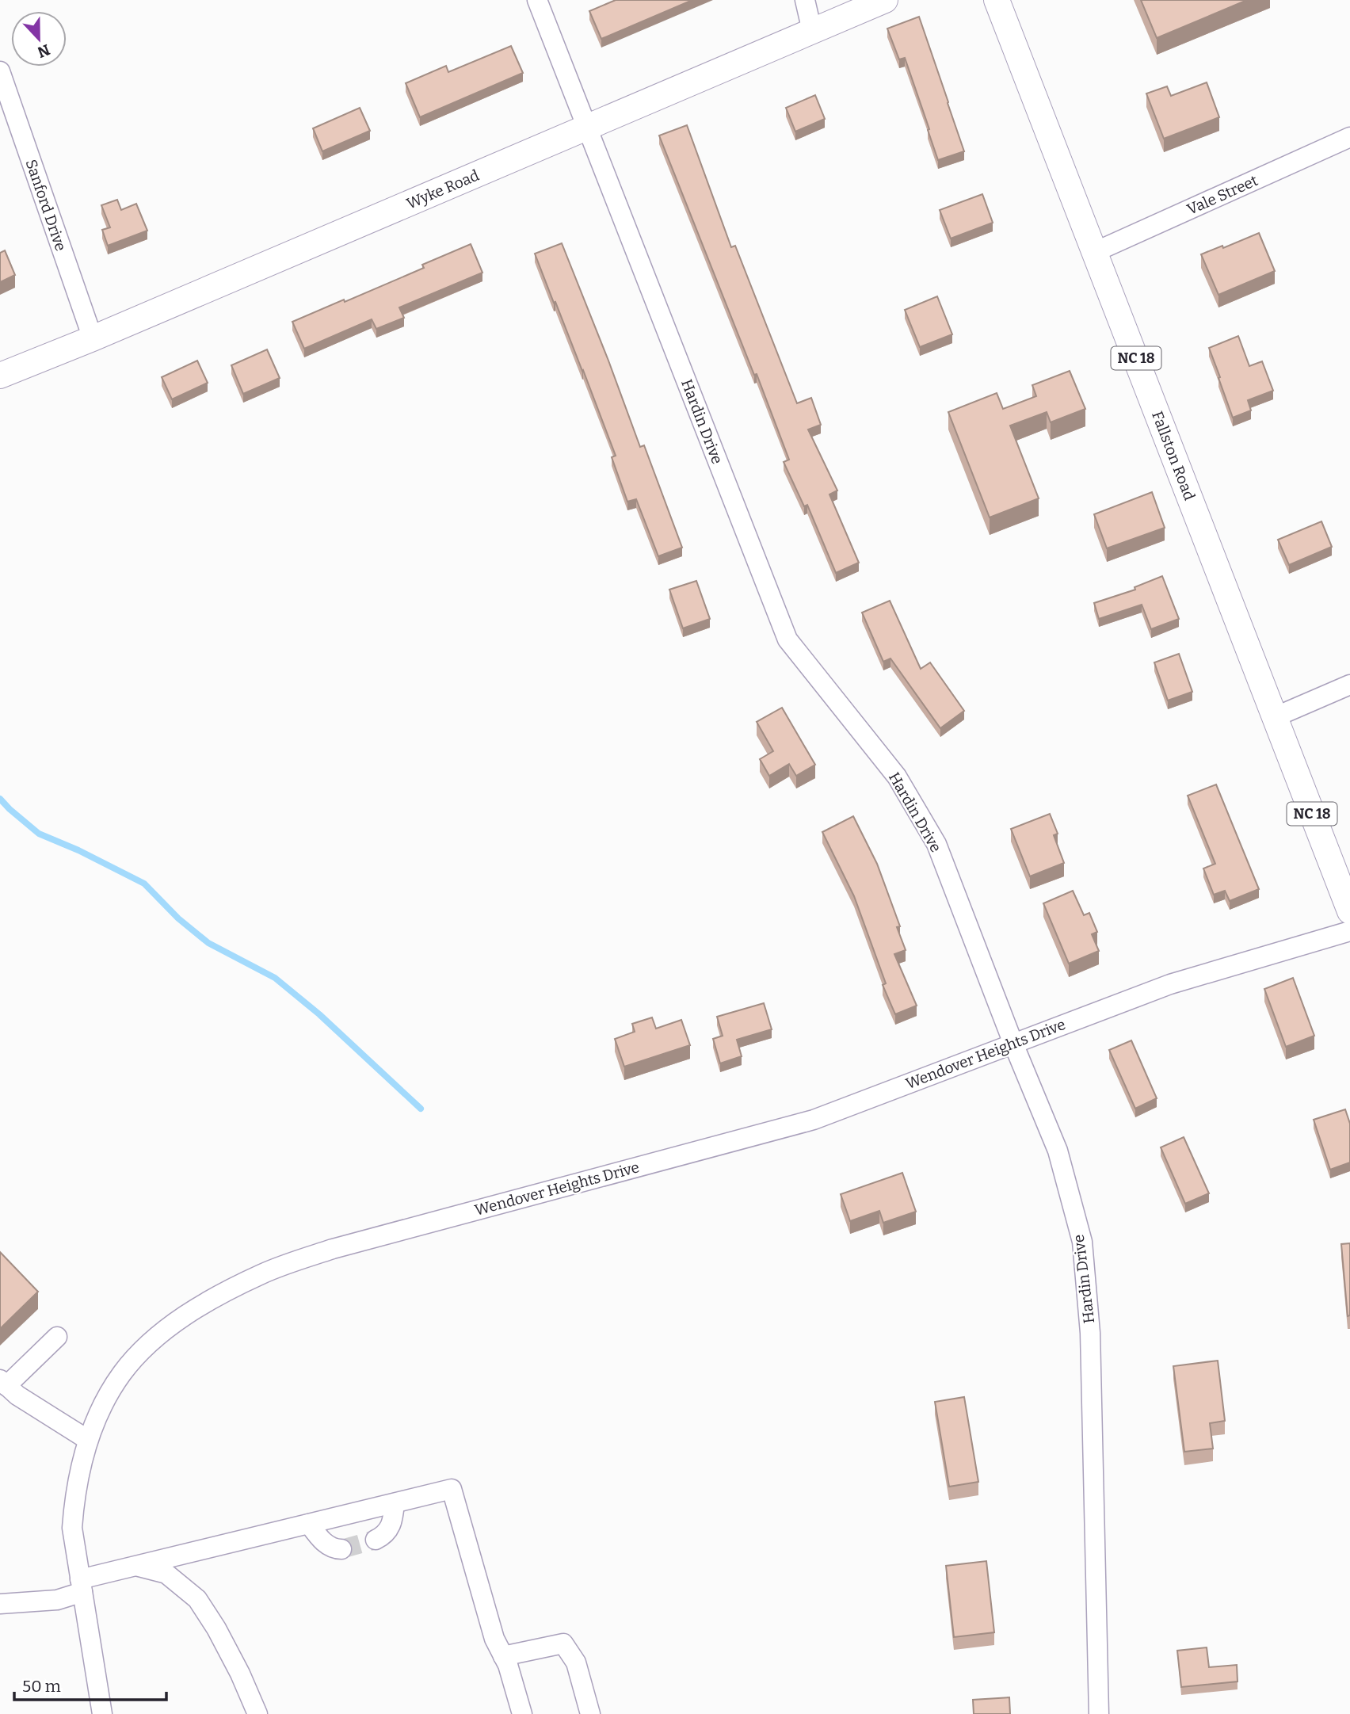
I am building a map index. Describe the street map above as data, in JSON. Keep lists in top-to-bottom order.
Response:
{
  "streets": {
    "main road": ["Wyke Road", "NC 18", "Fallston Road"],
    "street": [
      "Vale Street",
      "Sanford Drive",
      "Hardin Drive",
      "Wendover Heights Drive"
    ]
  },
  "crossings": [
    ["Wyke Road", "Sanford Drive"],
    ["Wyke Road", "Hardin Drive"],
    ["Vale Street", "Fallston Road"],
    ["Hardin Drive", "Wendover Heights Drive"]
  ],
  "scale_bar": "50 m",
  "north": "bottom"
}
